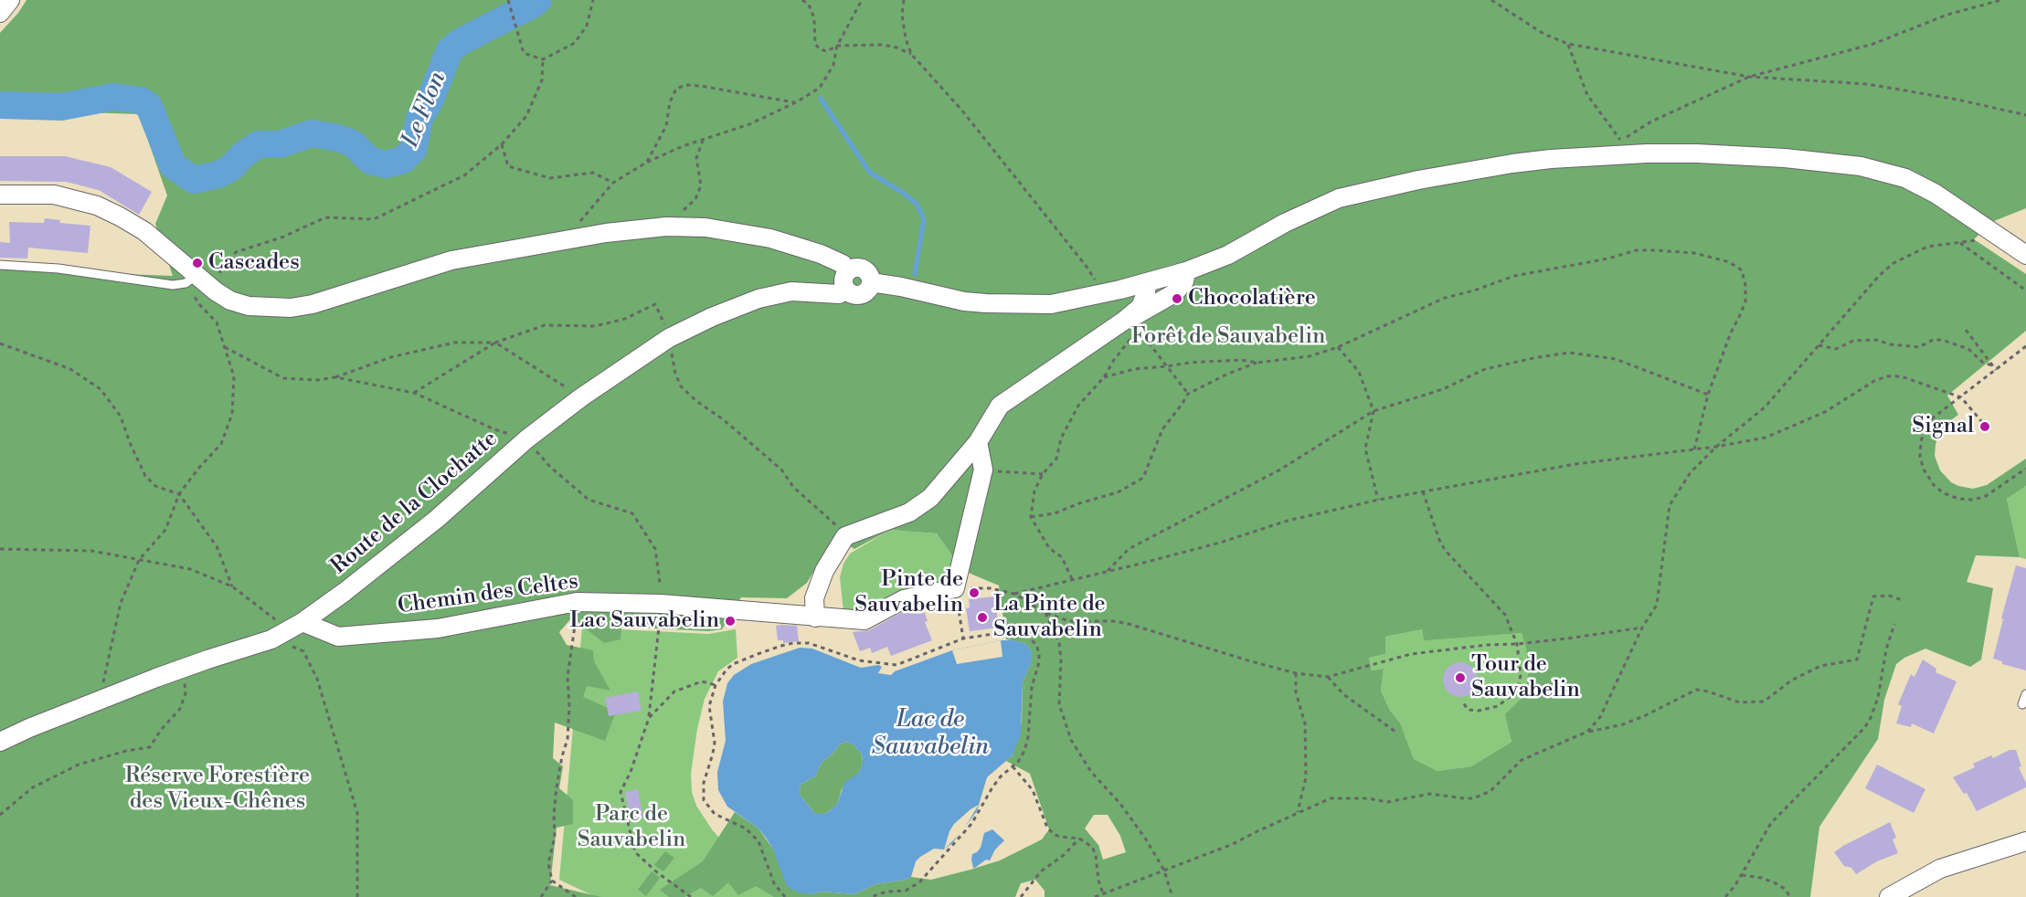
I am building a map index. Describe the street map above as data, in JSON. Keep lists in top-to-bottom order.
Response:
{
  "streets": {
    "street": ["Route de la Clochatte", "Chemin des Celtes"]
  },
  "crossings": [
    ["Route de la Clochatte", "Chemin des Celtes"]
  ],
  "water": ["Le Flon", "Lac de Sauvabelin"],
  "parks": ["Forêt de Sauvabelin", "Réserve Forestière des Vieux-Chênes", "Parc de Sauvabelin"],
  "places": [
    "Cascades",
    "Chocolatière",
    "Signal",
    "Pinte de Sauvabelin",
    "La Pinte de Sauvabelin",
    "Lac Sauvabelin",
    "Tour de Sauvabelin"
  ]
}
